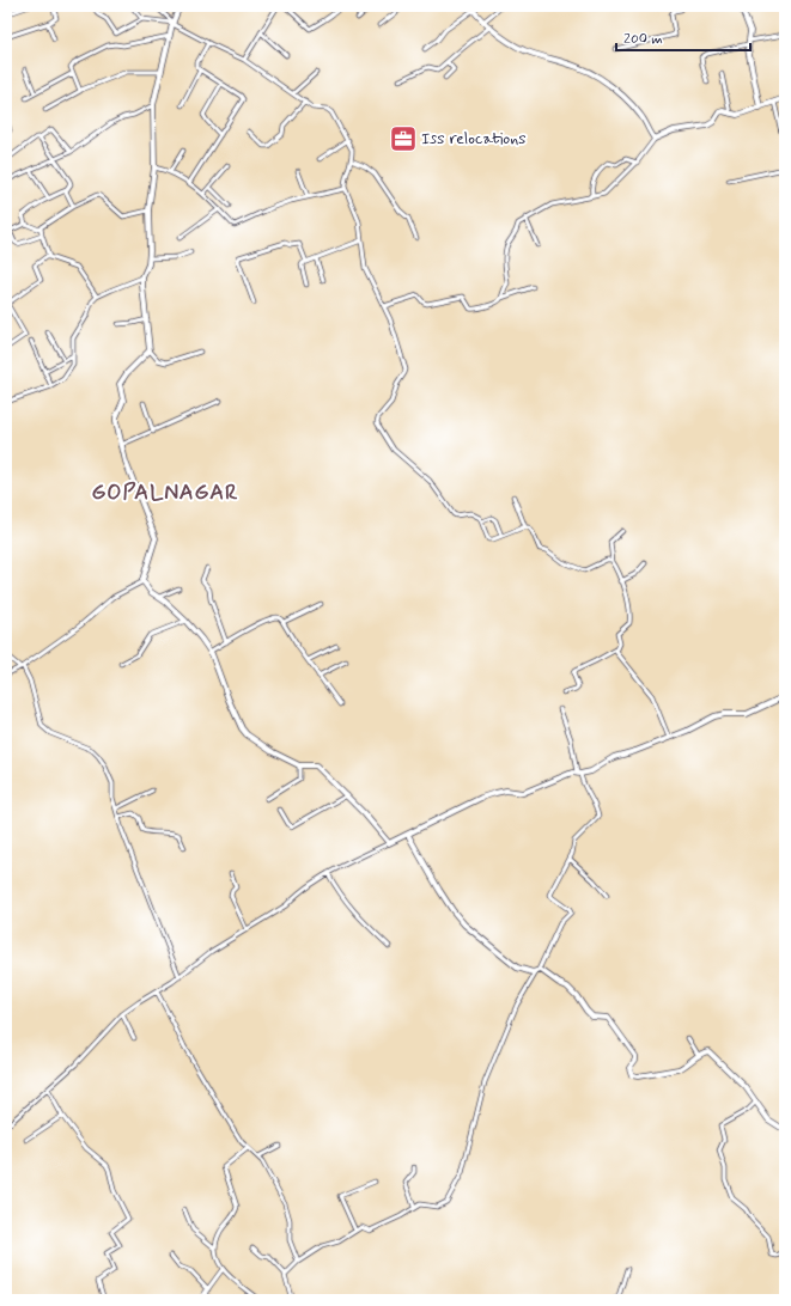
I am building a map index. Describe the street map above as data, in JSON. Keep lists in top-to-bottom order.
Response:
{
  "districts": ["GOPALNAGAR"],
  "places": {
    "office": ["Iss relocations"]
  },
  "scale_bar": "200 m"
}
